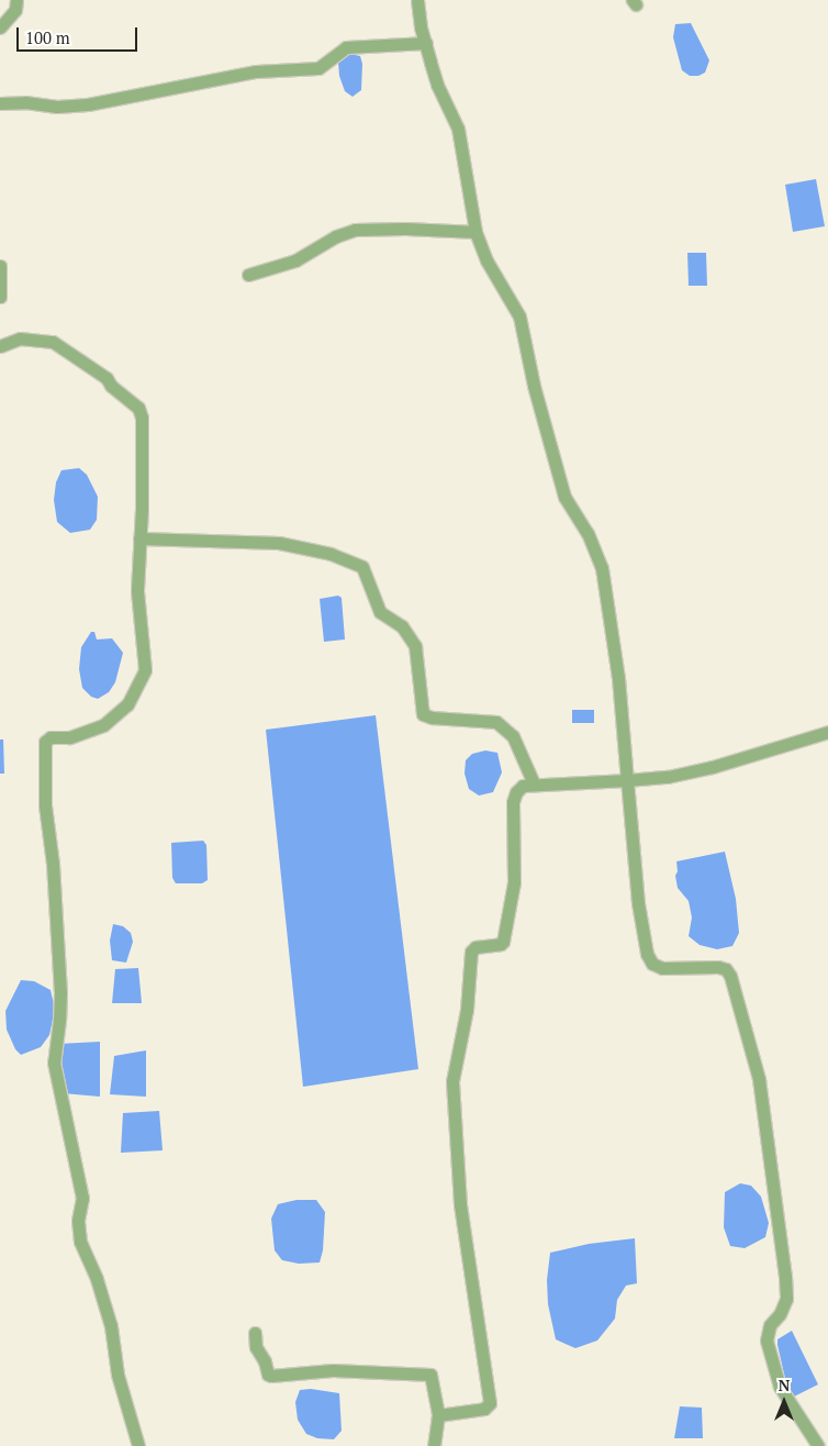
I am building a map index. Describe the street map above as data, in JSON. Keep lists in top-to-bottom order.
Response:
{
  "scale_bar": "100 m",
  "north": "top"
}
